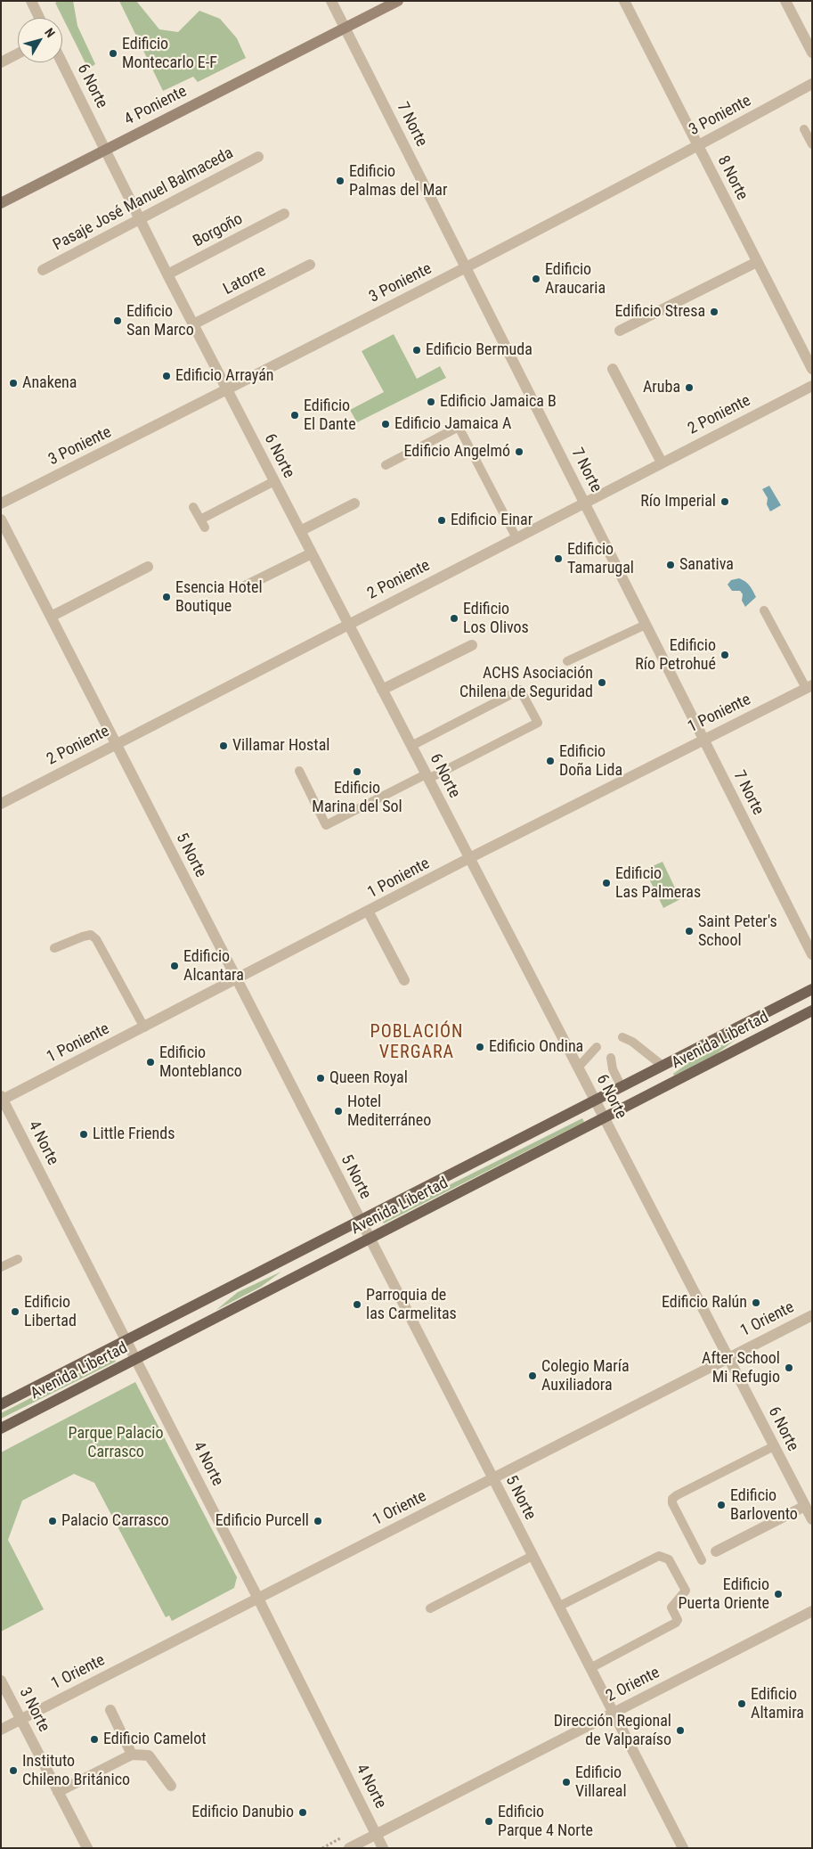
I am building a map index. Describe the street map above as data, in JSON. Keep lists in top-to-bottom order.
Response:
{
  "streets": {
    "main road": ["4 Poniente", "Avenida Libertad"],
    "street": [
      "6 Norte",
      "3 Poniente",
      "7 Norte",
      "8 Norte",
      "Pasaje José Manuel Balmaceda",
      "Borgoño",
      "Latorre",
      "2 Poniente",
      "1 Poniente",
      "5 Norte",
      "4 Norte",
      "1 Oriente",
      "2 Oriente",
      "3 Norte"
    ]
  },
  "crossings": [
    ["6 Norte", "4 Poniente"],
    ["6 Norte", "3 Poniente"],
    ["6 Norte", "Pasaje José Manuel Balmaceda"],
    ["6 Norte", "Borgoño"],
    ["6 Norte", "Latorre"],
    ["6 Norte", "2 Poniente"],
    ["6 Norte", "1 Poniente"],
    ["6 Norte", "Avenida Libertad"],
    ["6 Norte", "1 Oriente"],
    ["4 Poniente", "7 Norte"],
    ["3 Poniente", "7 Norte"],
    ["3 Poniente", "8 Norte"],
    ["7 Norte", "2 Poniente"],
    ["7 Norte", "1 Poniente"],
    ["2 Poniente", "5 Norte"],
    ["1 Poniente", "5 Norte"],
    ["1 Poniente", "4 Norte"],
    ["5 Norte", "Avenida Libertad"],
    ["5 Norte", "1 Oriente"],
    ["5 Norte", "2 Oriente"],
    ["Avenida Libertad", "4 Norte"],
    ["4 Norte", "1 Oriente"],
    ["4 Norte", "2 Oriente"],
    ["1 Oriente", "3 Norte"]
  ],
  "districts": ["POBLACIÓN VERGARA"],
  "parks": ["Parque Palacio Carrasco"],
  "places": [
    "Edificio Montecarlo E-F",
    "Edificio Palmas del Mar",
    "Edificio Araucaria",
    "Edificio Stresa",
    "Edificio San Marco",
    "Edificio Bermuda",
    "Edificio Arrayán",
    "Anakena",
    "Aruba",
    "Edificio Jamaica B",
    "Edificio El Dante",
    "Edificio Jamaica A",
    "Edificio Angelmó",
    "Río Imperial",
    "Edificio Einar",
    "Edificio Tamarugal",
    "Sanativa",
    "Esencia Hotel Boutique",
    "Edificio Los Olivos",
    "Edificio Río Petrohué",
    "ACHS Asociación Chilena de Seguridad",
    "Villamar Hostal",
    "Edificio Doña Lida",
    "Edificio Marina del Sol",
    "Edificio Las Palmeras",
    "Saint Peter's School",
    "Edificio Alcantara",
    "Edificio Ondina",
    "Edificio Monteblanco",
    "Queen Royal",
    "Hotel Mediterráneo",
    "Little Friends",
    "Edificio Ralún",
    "Parroquia de las Carmelitas",
    "Edificio Libertad",
    "After School Mi Refugio",
    "Colegio María Auxiliadora",
    "Edificio Barlovento",
    "Palacio Carrasco",
    "Edificio Purcell",
    "Edificio Puerta Oriente",
    "Edificio Altamira",
    "Dirección Regional de Valparaíso",
    "Edificio Camelot",
    "Instituto Chileno Británico",
    "Edificio Villareal",
    "Edificio Danubio",
    "Edificio Parque 4 Norte"
  ],
  "north": "top right"
}
